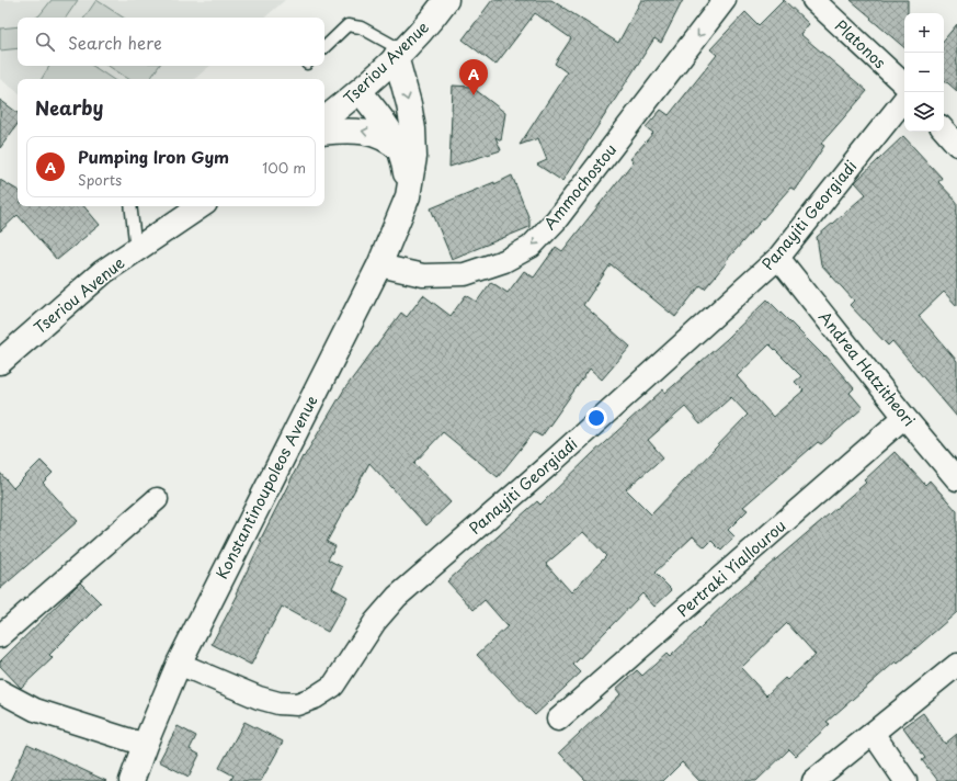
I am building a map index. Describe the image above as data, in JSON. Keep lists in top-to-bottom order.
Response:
{
  "streets": {
    "street": [
      "Platonos",
      "Tseriou Avenue",
      "Ammochostou",
      "Panayiti Georgiadi",
      "Andrea Hatzitheori",
      "Konstantinoupoleos Avenue",
      "Pertraki Yiallourou"
    ]
  },
  "crossings": [
    ["Tseriou Avenue", "Konstantinoupoleos Avenue"],
    ["Ammochostou", "Konstantinoupoleos Avenue"],
    ["Panayiti Georgiadi", "Andrea Hatzitheori"],
    ["Panayiti Georgiadi", "Konstantinoupoleos Avenue"],
    ["Andrea Hatzitheori", "Pertraki Yiallourou"]
  ],
  "one_way": ["Ammochostou"],
  "page": {
    "map_buttons": ["+", "−"],
    "search": "Search here",
    "pins": "A",
    "heading": "Nearby",
    "list": [
      {
        "mark": "A",
        "name": "Pumping Iron Gym",
        "note": "Sports",
        "value": "100 m"
      }
    ]
  }
}
